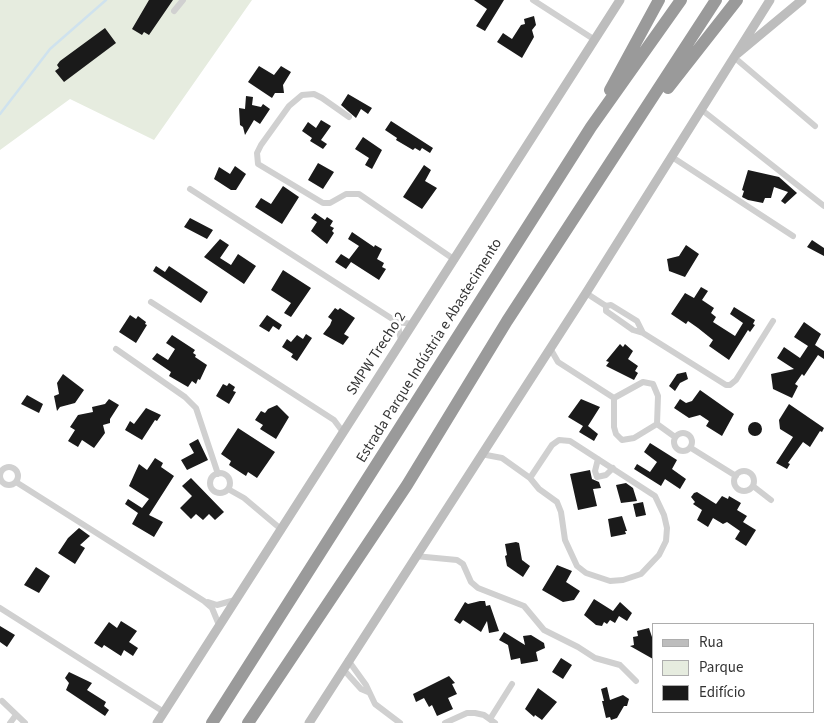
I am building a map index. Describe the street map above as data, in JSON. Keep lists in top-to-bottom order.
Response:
{
  "streets": {
    "highway": ["Estrada Parque Indústria e Abastecimento"],
    "street": ["SMPW Trecho 2"]
  },
  "legend": ["Rua", "Parque", "Edifício"]
}
